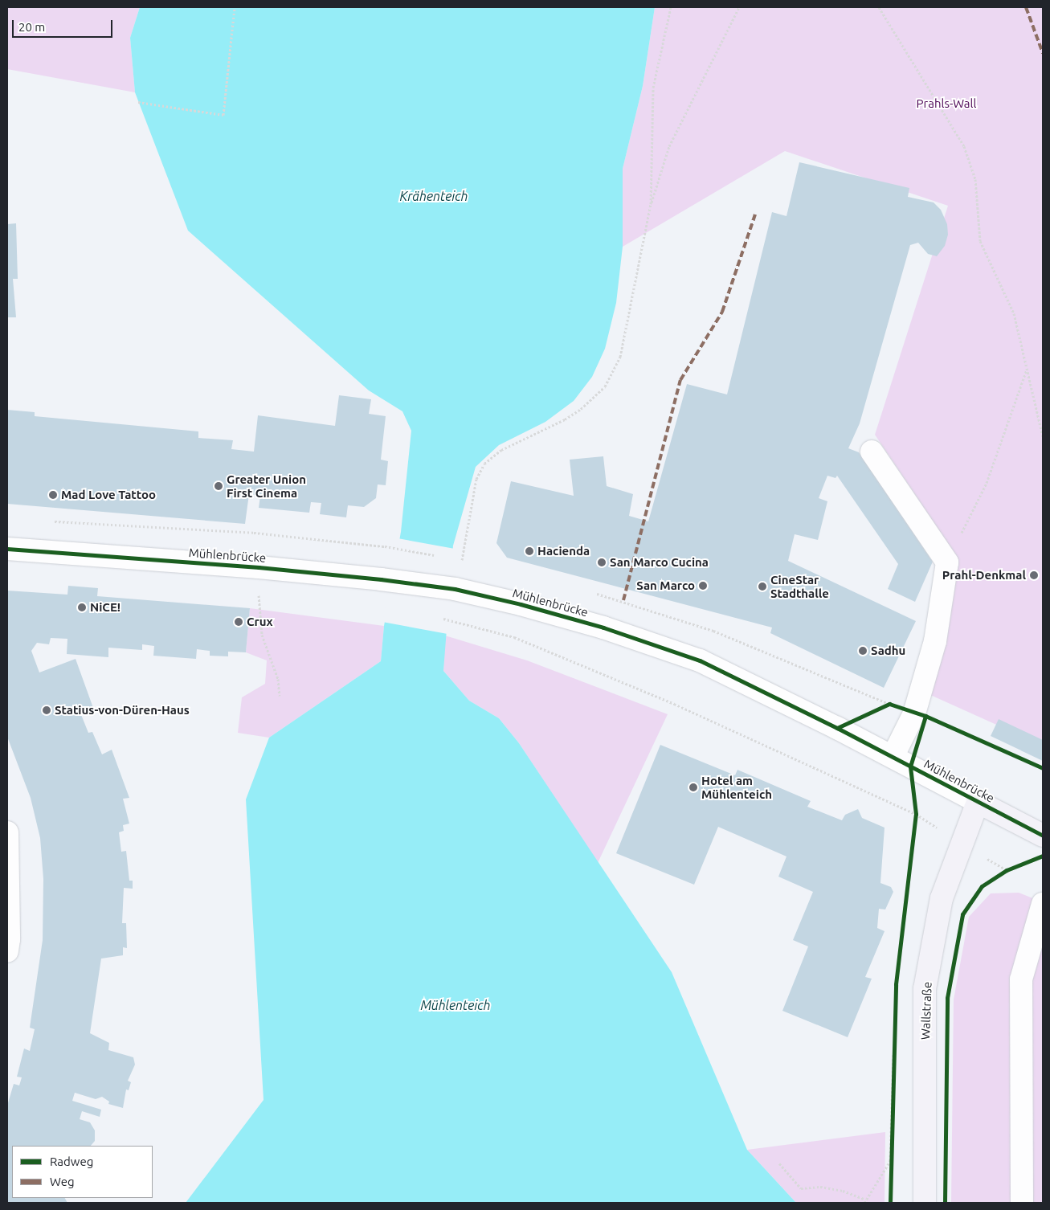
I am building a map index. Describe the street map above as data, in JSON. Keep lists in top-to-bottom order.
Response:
{
  "streets": {
    "main road": ["Mühlenbrücke", "Wallstraße"]
  },
  "crossings": [
    ["Mühlenbrücke", "Wallstraße"]
  ],
  "water": ["Krähenteich", "Mühlenteich"],
  "parks": ["Prahls-Wall"],
  "places": [
    "Greater Union First Cinema",
    "Mad Love Tattoo",
    "Hacienda",
    "San Marco Cucina",
    "Prahl-Denkmal",
    "San Marco",
    "CineStar Stadthalle",
    "NiCE!",
    "Crux",
    "Sadhu",
    "Statius-von-Düren-Haus",
    "Hotel am Mühlenteich"
  ],
  "legend": ["Radweg", "Weg"],
  "scale_bar": "20 m"
}
